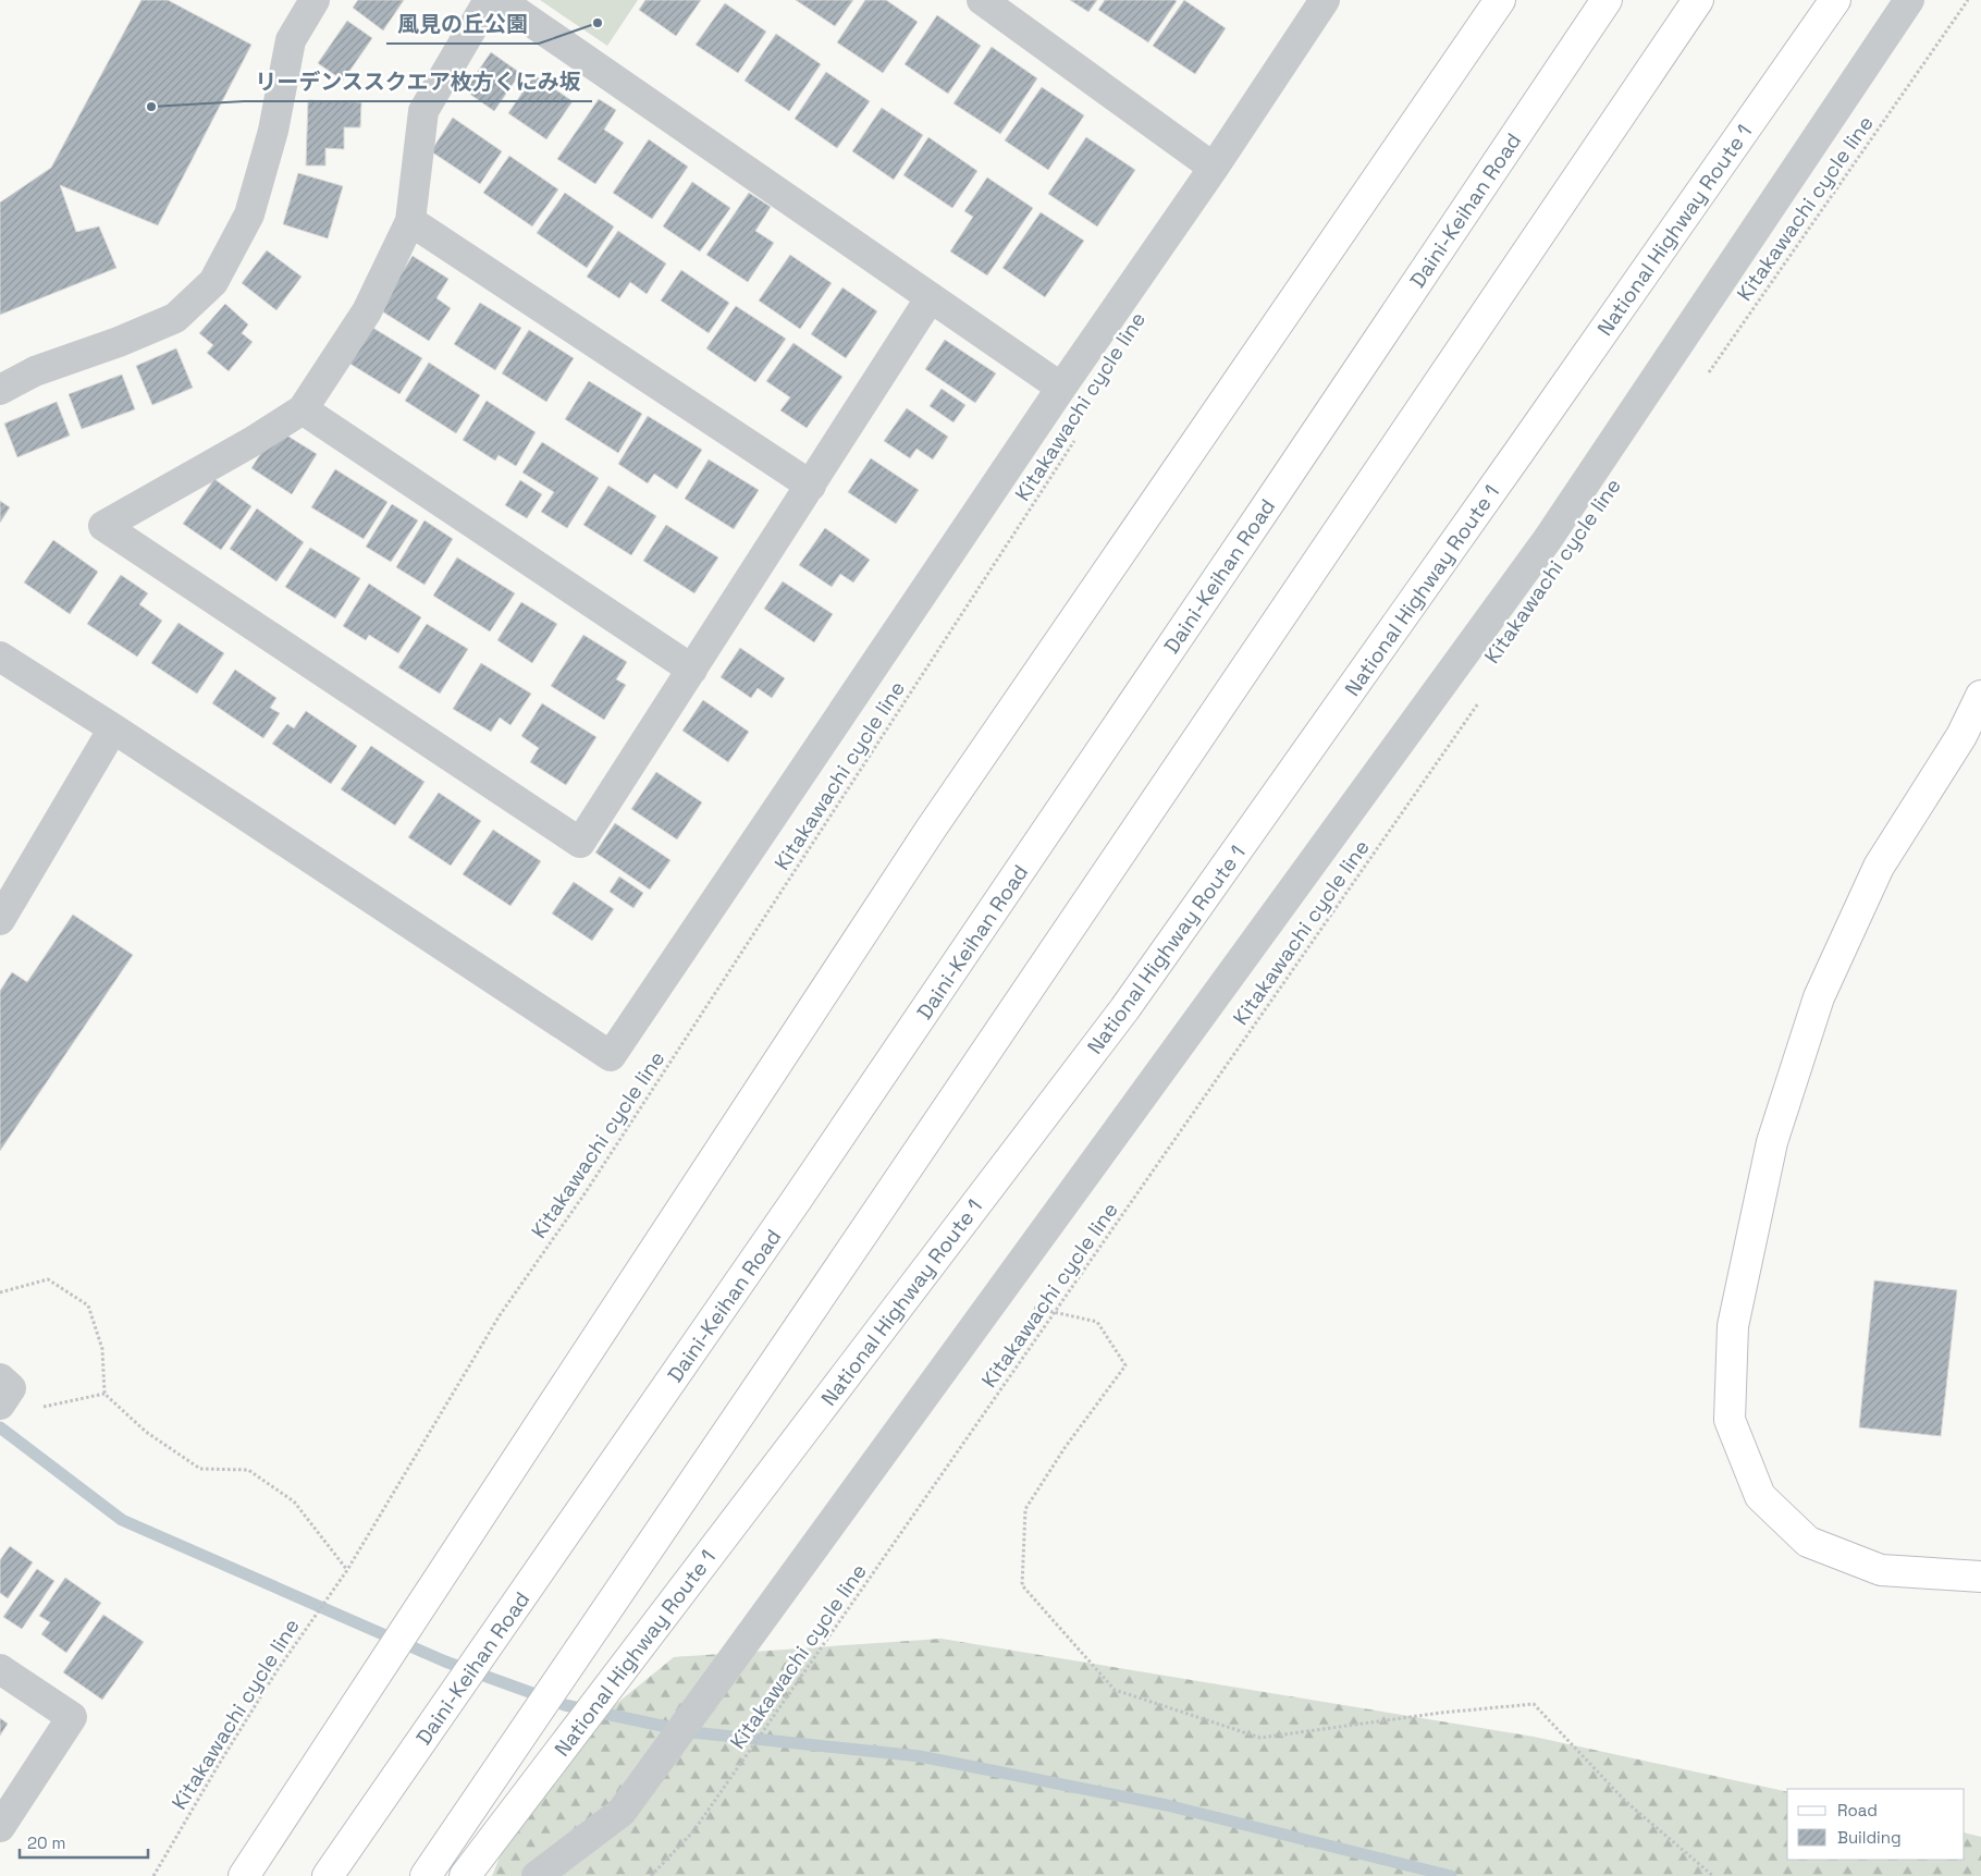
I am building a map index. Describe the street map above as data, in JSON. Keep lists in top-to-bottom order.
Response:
{
  "streets": {
    "main road": ["Daini-Keihan Road", "National Highway Route 1"],
    "path": ["Kitakawachi cycle line"]
  },
  "places": ["風見の丘公園", "リーデンススクエア枚方くにみ坂"],
  "legend": ["Road", "Building"],
  "scale_bar": "20 m"
}
